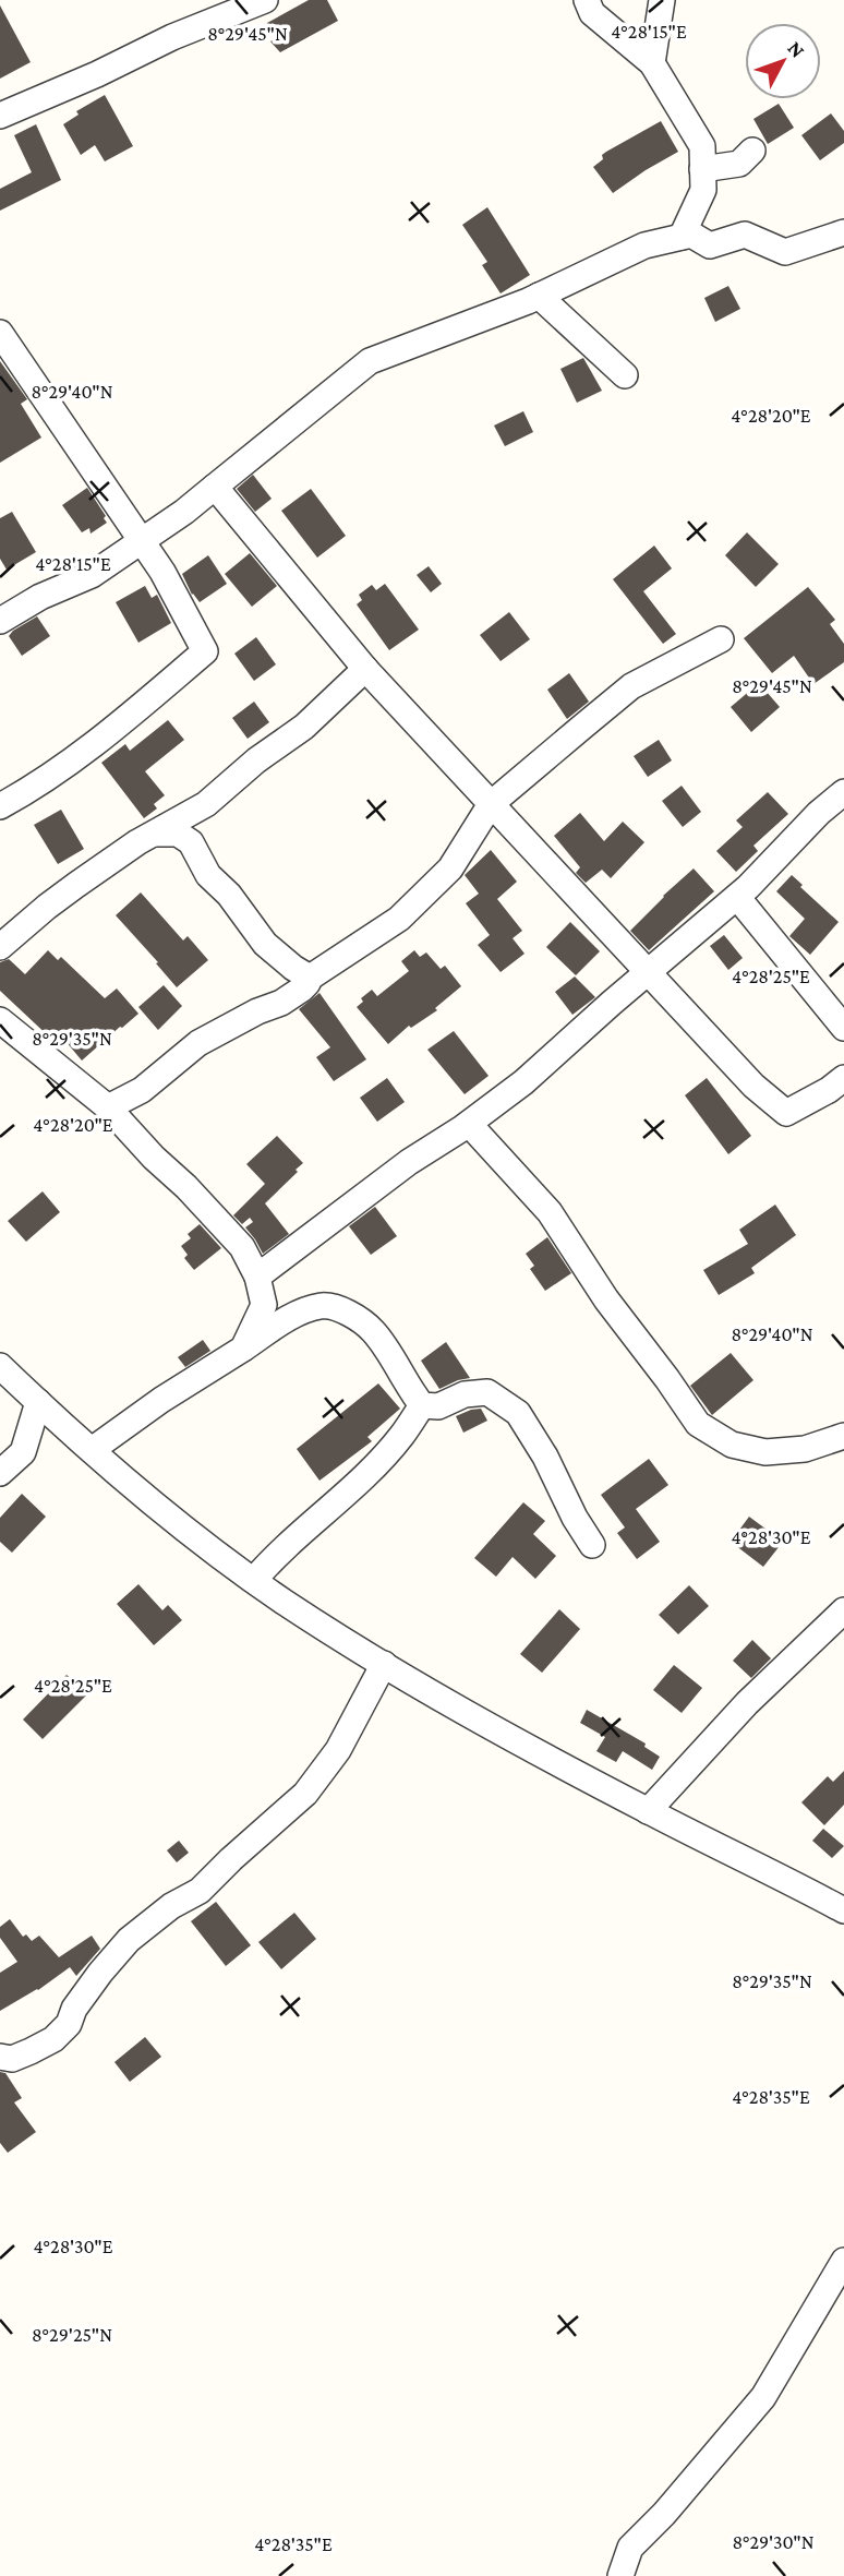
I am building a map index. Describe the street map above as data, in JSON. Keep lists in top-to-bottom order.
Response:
{
  "north": "top right",
  "coordinates": [
    "4°28'15\"E",
    "8°29'45\"N",
    "8°29'40\"N",
    "4°28'20\"E",
    "4°28'25\"E",
    "8°29'35\"N",
    "4°28'30\"E",
    "4°28'35\"E",
    "8°29'25\"N",
    "8°29'30\"N"
  ]
}
